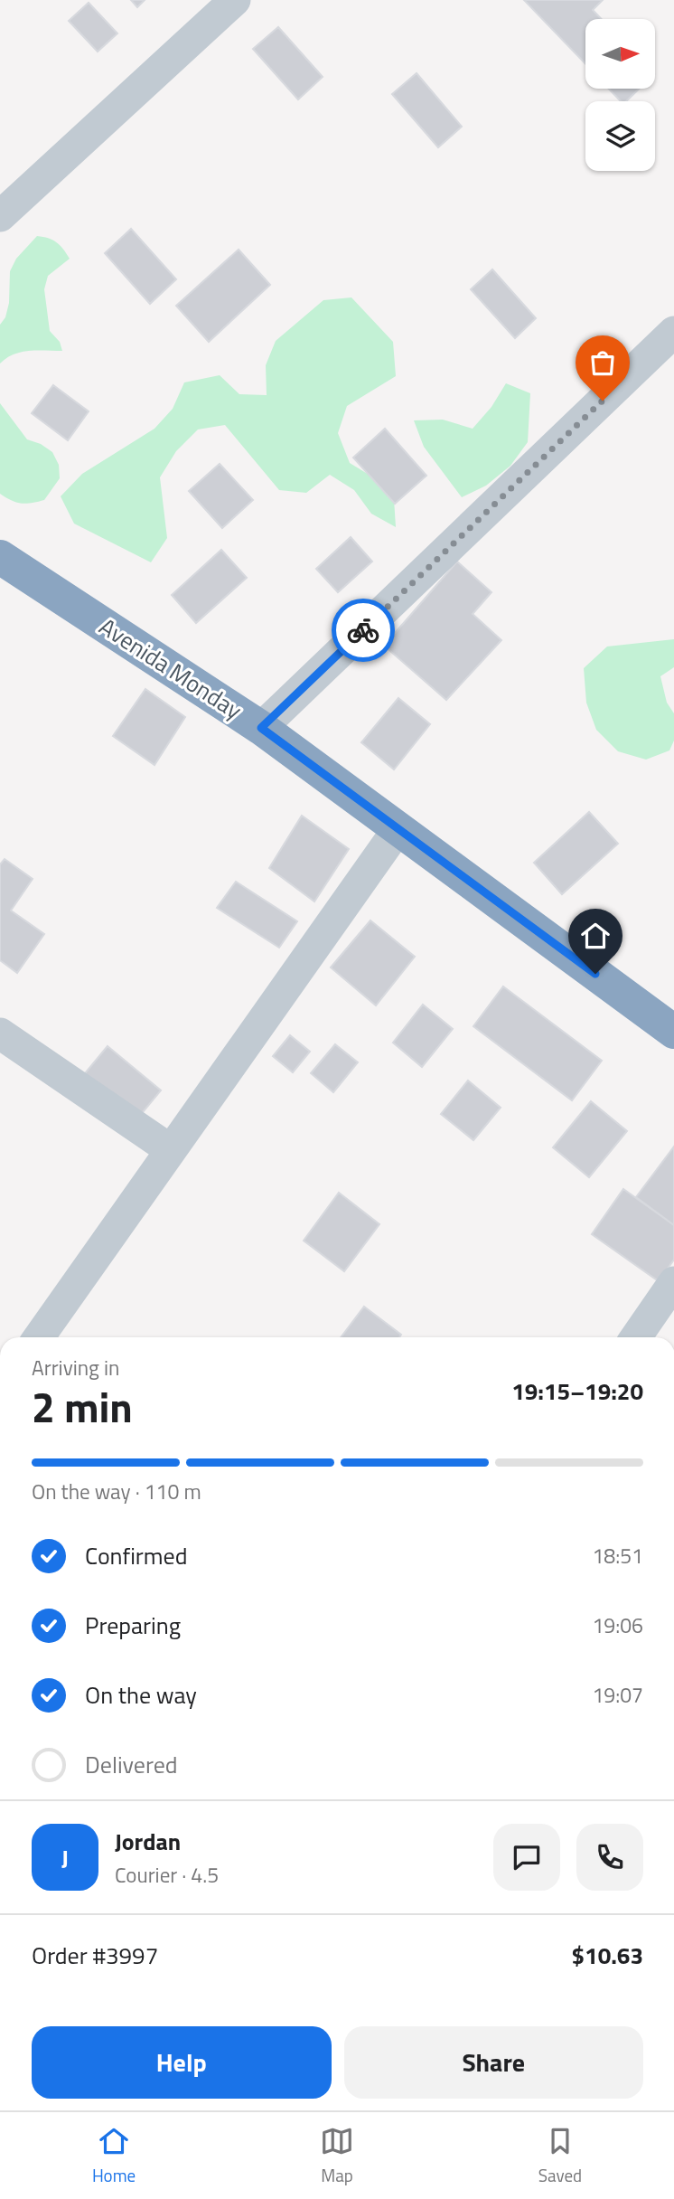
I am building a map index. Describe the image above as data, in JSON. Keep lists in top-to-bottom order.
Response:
{
  "streets": {
    "highway": ["Avenida Monday"]
  },
  "north": "right",
  "page": {
    "heading": ["2 min", "Arriving in", "19:15–19:20"],
    "panel": [
      "Jordan",
      "Courier · 4.5",
      "Order #3997",
      "$10.63"
    ],
    "bar": "On the way · 110 m",
    "list": [
      ["Confirmed", "18:51"],
      ["Preparing", "19:06"],
      ["On the way", "19:07"],
      "Delivered"
    ],
    "round": "J",
    "buttons": ["Help", "Share"],
    "tabs": ["Home", "Map", "Saved"]
  }
}
